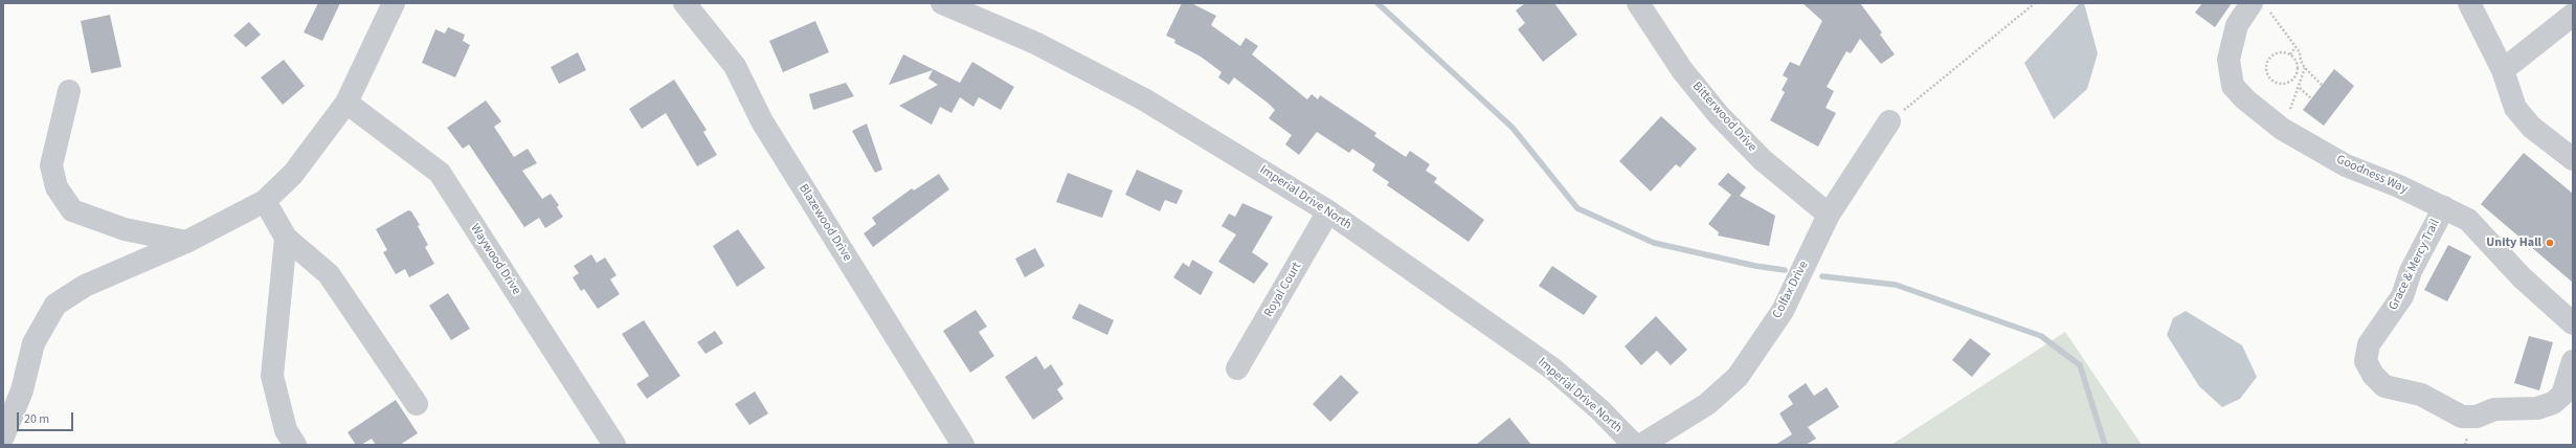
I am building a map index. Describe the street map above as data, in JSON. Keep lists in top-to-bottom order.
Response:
{
  "streets": {
    "street": [
      "Bitterwood Drive",
      "Goodness Way",
      "Imperial Drive North",
      "Blazewood Drive",
      "Waywood Drive",
      "Grace & Mercy Trail",
      "Royal Court",
      "Colfax Drive"
    ]
  },
  "crossings": [
    ["Bitterwood Drive", "Colfax Drive"],
    ["Goodness Way", "Grace & Mercy Trail"],
    ["Imperial Drive North", "Royal Court"]
  ],
  "places": ["Unity Hall"],
  "scale_bar": "20 m"
}
